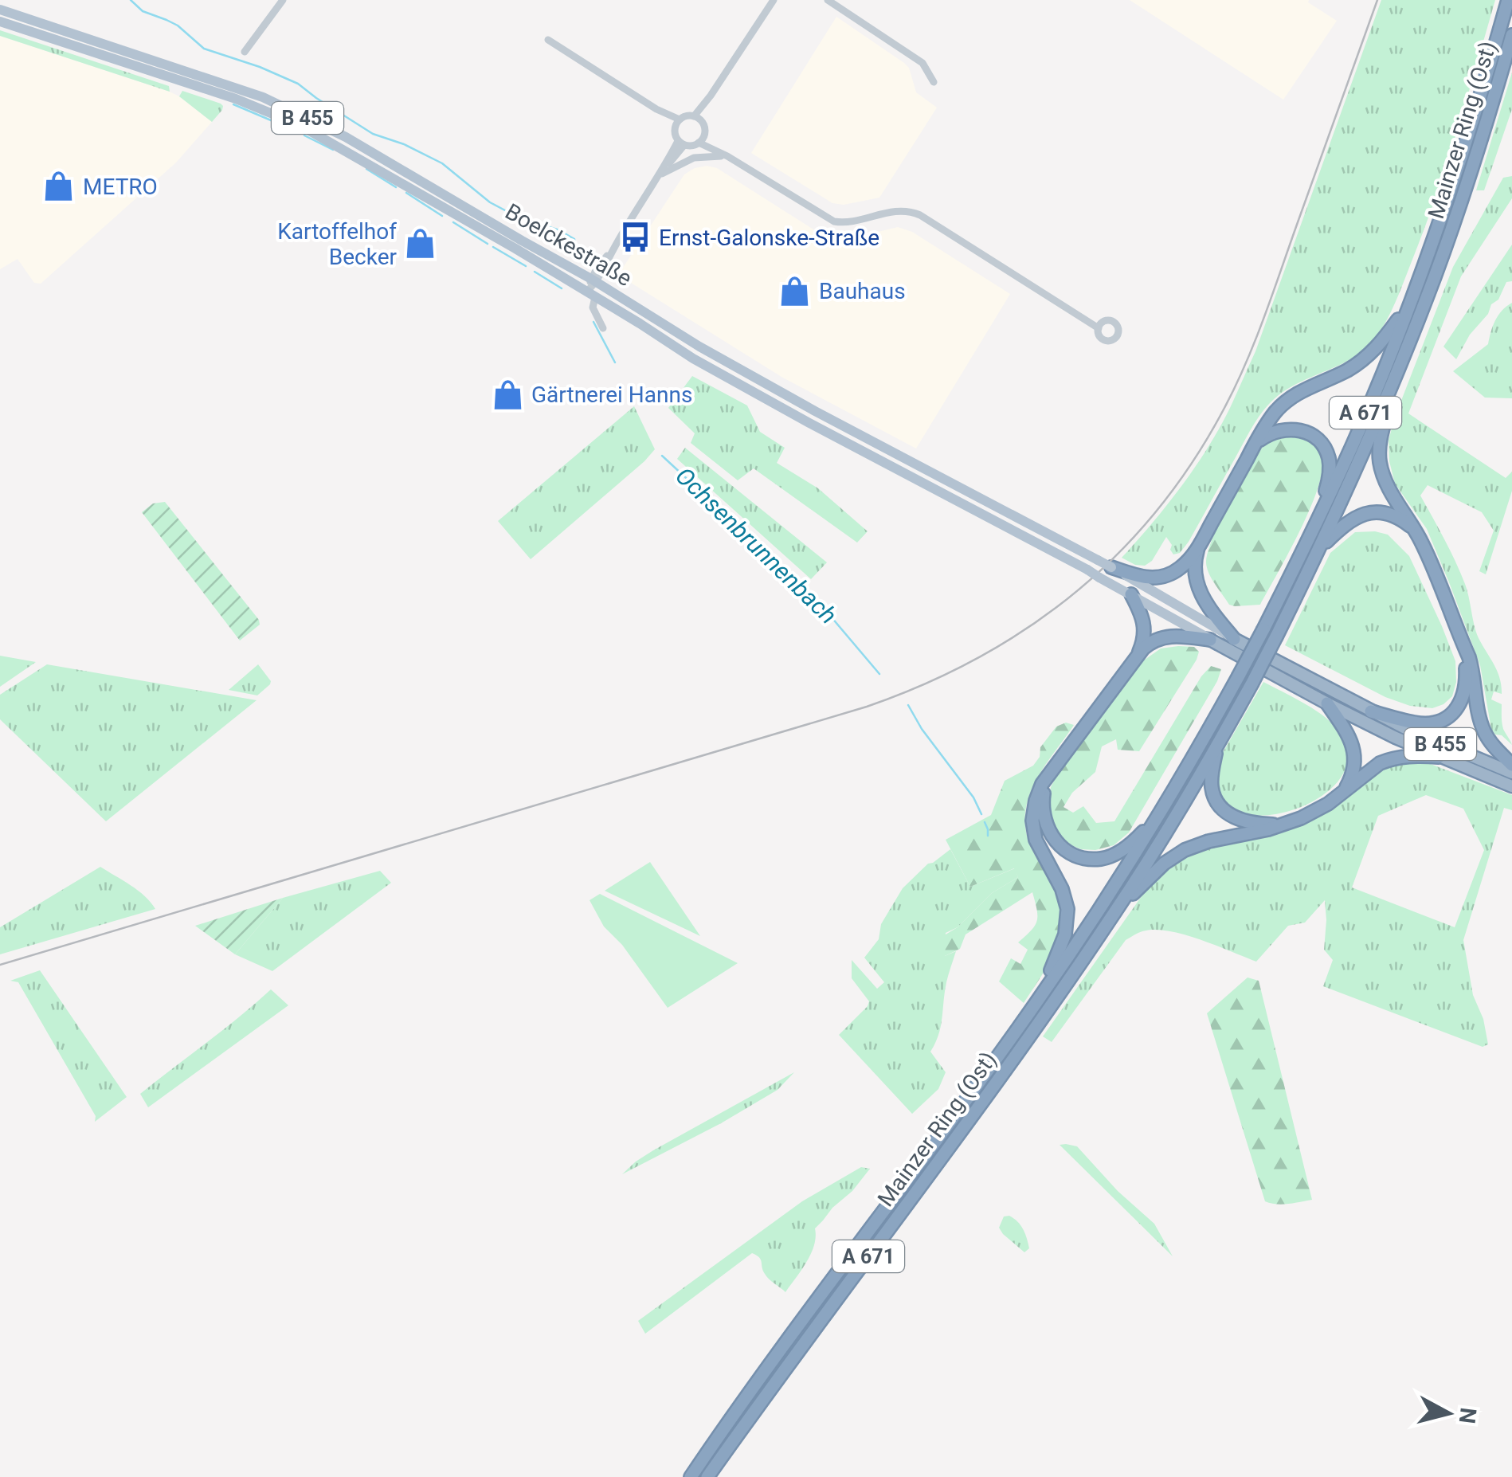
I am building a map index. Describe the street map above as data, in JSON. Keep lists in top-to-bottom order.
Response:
{
  "streets": {
    "highway": ["B 455", "Mainzer Ring (Ost)", "A 671"],
    "main road": ["Boelckestraße"]
  },
  "crossings": [
    ["B 455", "Boelckestraße"],
    ["Mainzer Ring (Ost)", "A 671"]
  ],
  "water": ["Ochsenbrunnenbach"],
  "places": {
    "shop": [
      "METRO",
      "Kartoffelhof Becker",
      "Bauhaus",
      "Gärtnerei Hanns"
    ],
    "bus stop": ["Ernst-Galonske-Straße"]
  },
  "north": "right"
}
